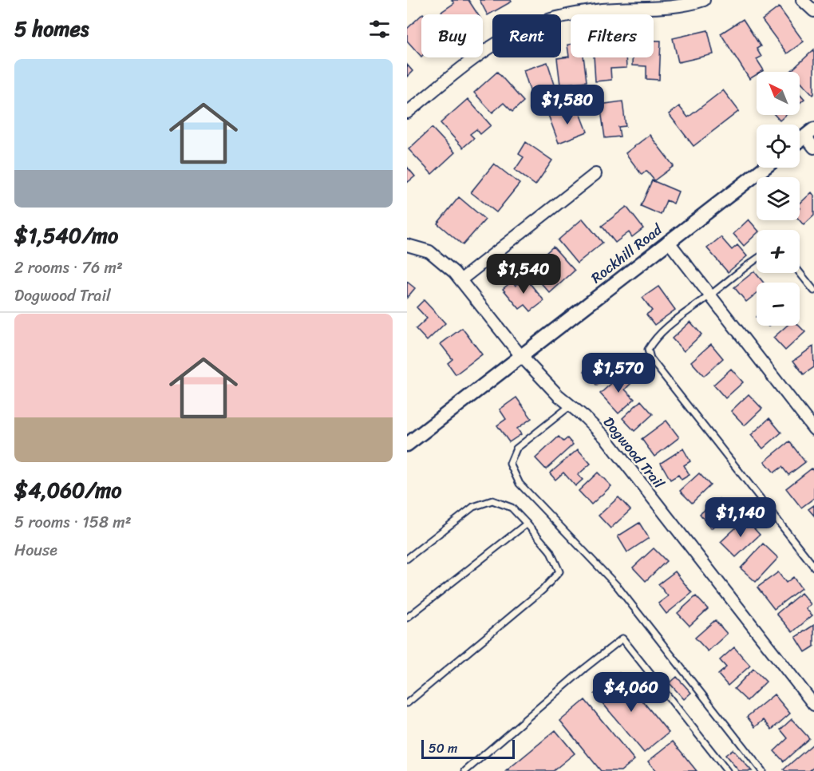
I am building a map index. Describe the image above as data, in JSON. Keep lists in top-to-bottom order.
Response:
{
  "streets": {
    "street": ["Rockhill Road", "Dogwood Trail"]
  },
  "crossings": [
    ["Rockhill Road", "Dogwood Trail"]
  ],
  "scale_bar": "50 m",
  "north": "top left",
  "page": {
    "heading": "5 homes",
    "chip": ["Buy", "Rent", "Filters"],
    "list": [
      {
        "name": "$1,540/mo",
        "note": "2 rooms · 76 m² · Dogwood Trail"
      },
      {
        "name": "$4,060/mo",
        "note": "5 rooms · 158 m² · House"
      }
    ],
    "map_buttons": ["+", "−"],
    "price": [
      "$1,580",
      "$1,540",
      "$1,570",
      "$1,140",
      "$4,060"
    ],
    "scale": "50 m"
  }
}
